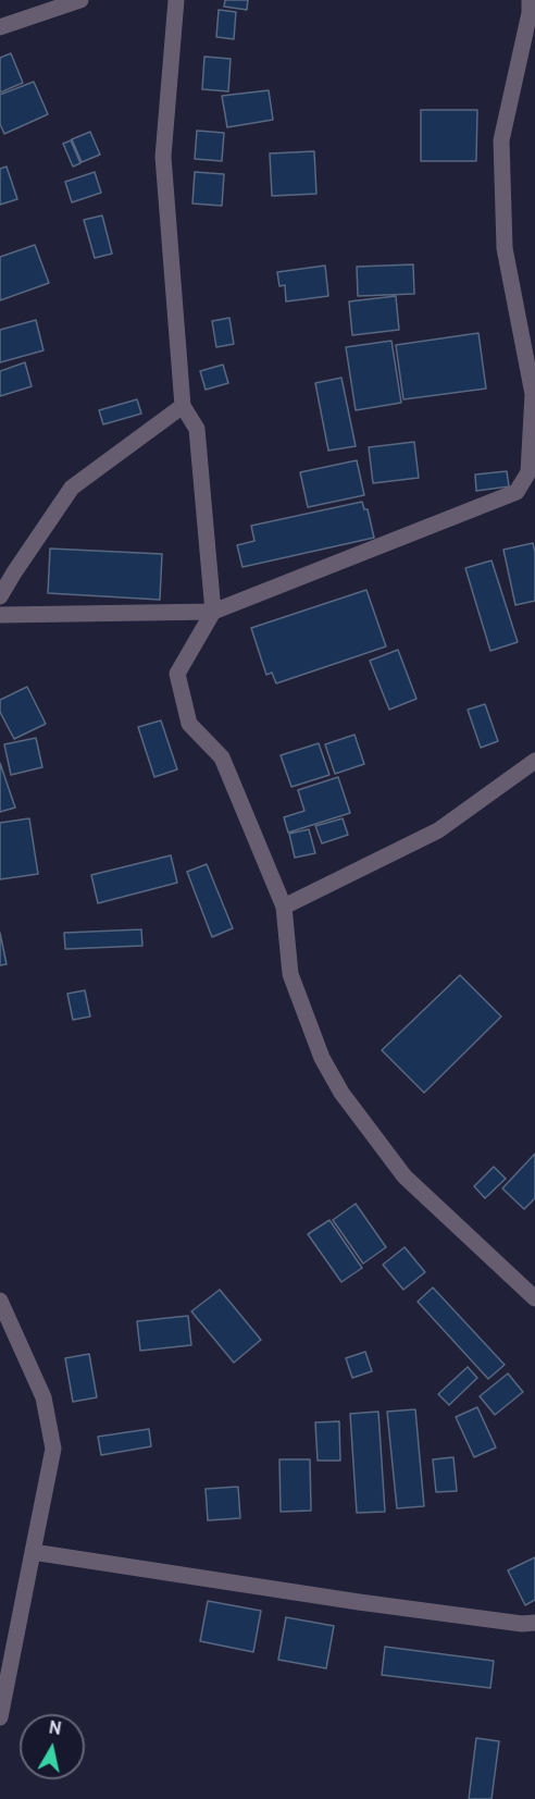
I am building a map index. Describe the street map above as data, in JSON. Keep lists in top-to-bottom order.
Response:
{
  "north": "top"
}
